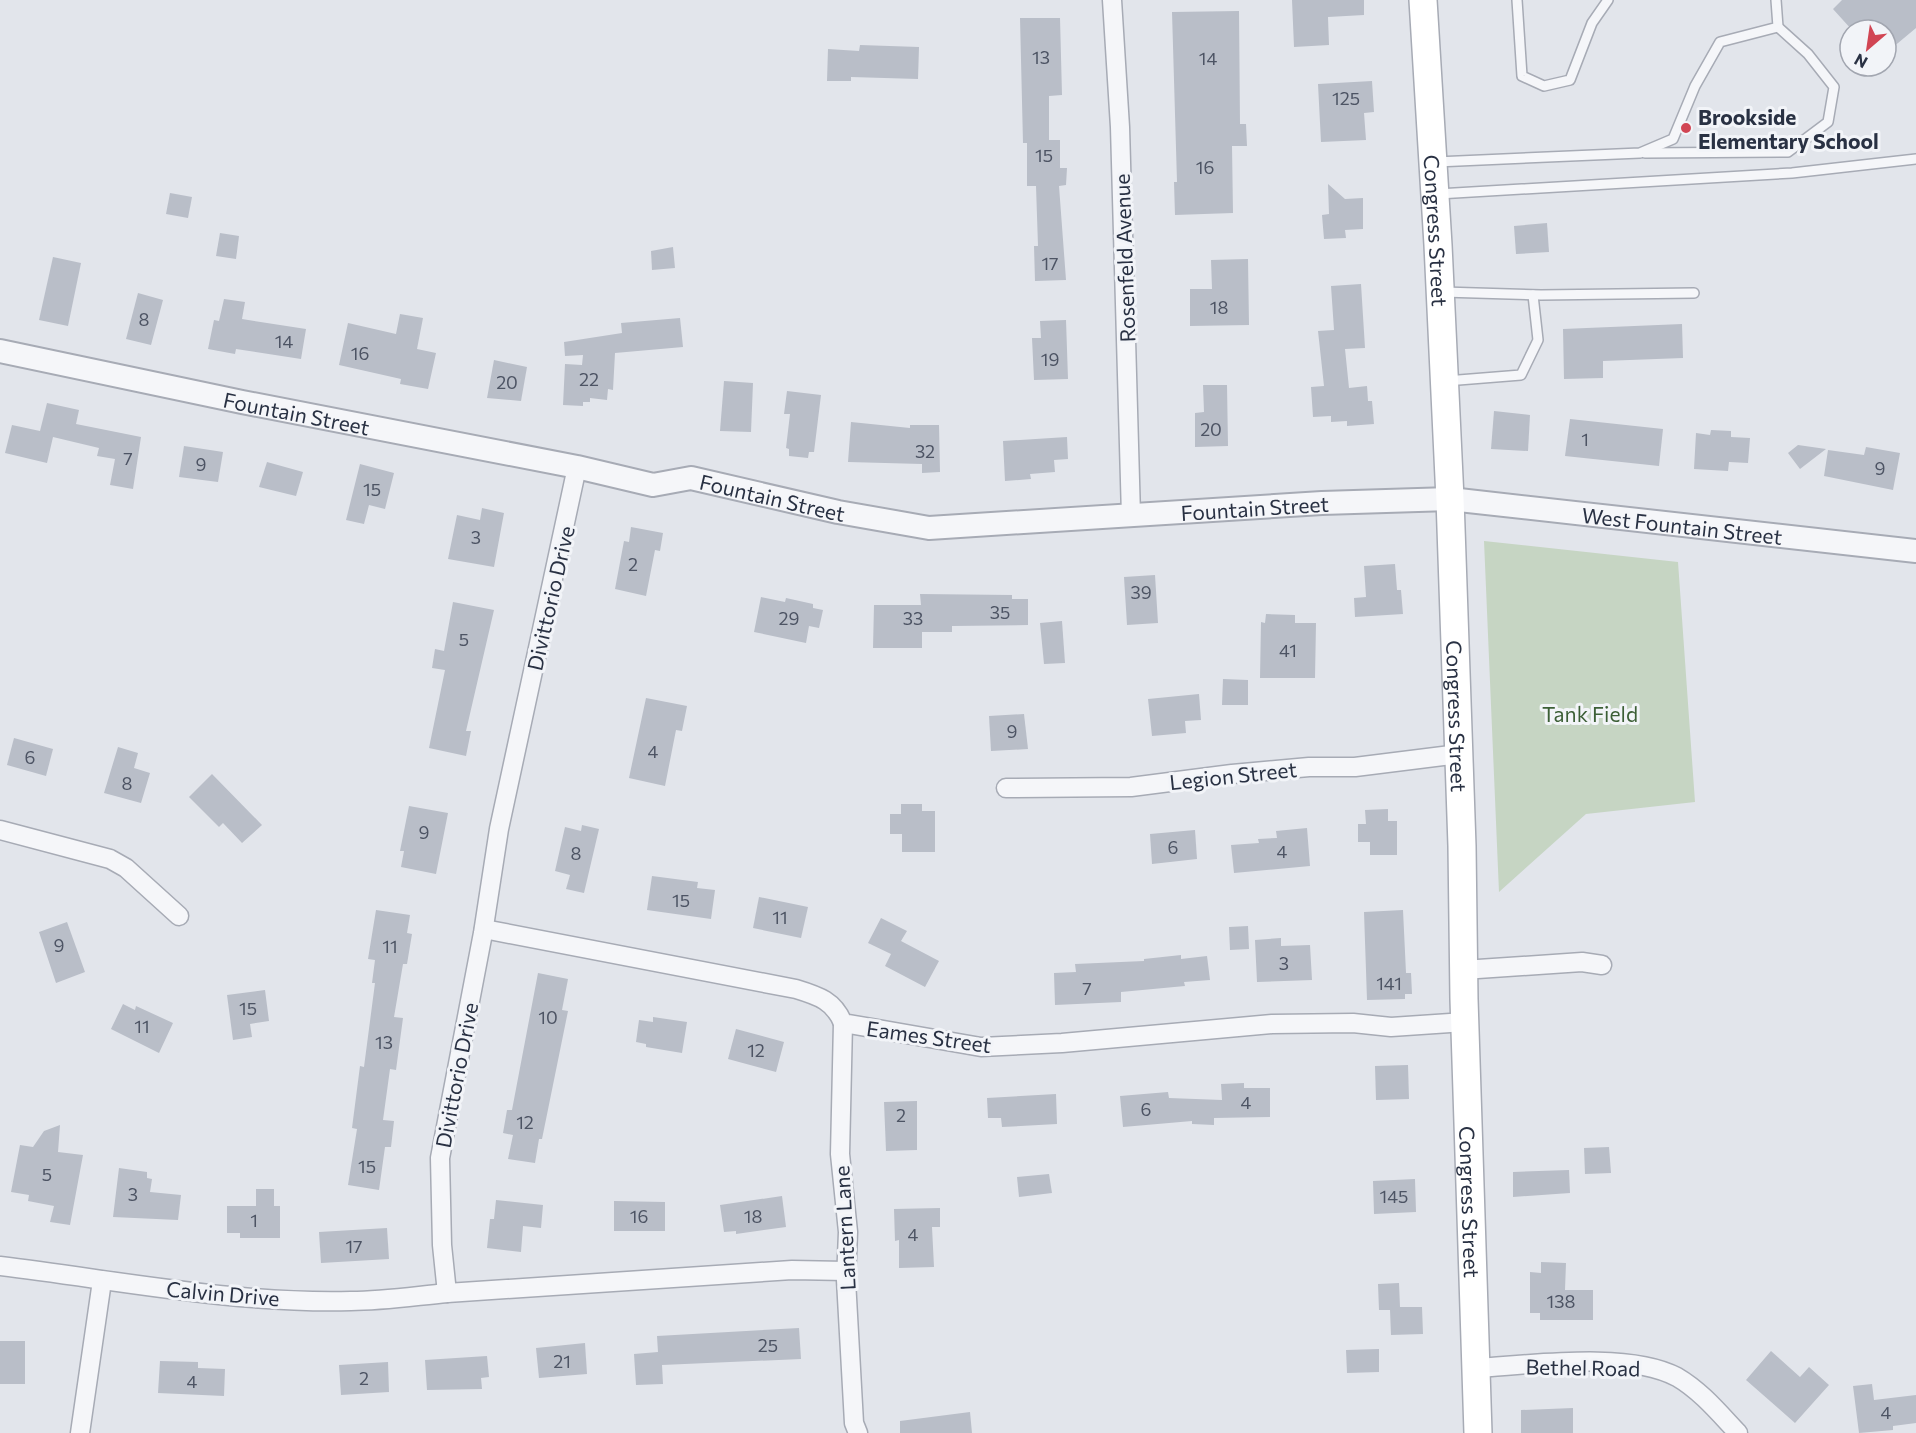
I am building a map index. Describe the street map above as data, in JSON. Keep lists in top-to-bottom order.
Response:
{
  "streets": {
    "main road": ["Congress Street"],
    "street": [
      "Rosenfeld Avenue",
      "Fountain Street",
      "West Fountain Street",
      "Divittorio Drive",
      "Legion Street",
      "Eames Street",
      "Lantern Lane",
      "Calvin Drive",
      "Bethel Road"
    ]
  },
  "crossings": [
    ["Congress Street", "Fountain Street"],
    ["Congress Street", "West Fountain Street"],
    ["Congress Street", "Legion Street"],
    ["Congress Street", "Eames Street"],
    ["Congress Street", "Bethel Road"],
    ["Rosenfeld Avenue", "Fountain Street"],
    ["Fountain Street", "West Fountain Street"],
    ["Fountain Street", "Divittorio Drive"],
    ["Divittorio Drive", "Eames Street"],
    ["Divittorio Drive", "Calvin Drive"],
    ["Eames Street", "Lantern Lane"]
  ],
  "parks": ["Tank Field"],
  "places": ["Brookside Elementary School"],
  "house_numbers": [
    "13",
    "14",
    "125",
    "15",
    "16",
    "17",
    "18",
    "8",
    "14",
    "16",
    "19",
    "22",
    "20",
    "20",
    "1",
    "32",
    "7",
    "9",
    "9",
    "15",
    "3",
    "2",
    "39",
    "35",
    "29",
    "33",
    "5",
    "41",
    "9",
    "4",
    "6",
    "8",
    "9",
    "6",
    "4",
    "8",
    "15",
    "11",
    "9",
    "11",
    "3",
    "141",
    "7",
    "15",
    "10",
    "11",
    "13",
    "12",
    "4",
    "6",
    "2",
    "12",
    "15",
    "5",
    "3",
    "145",
    "16",
    "18",
    "1",
    "4",
    "17",
    "138",
    "25",
    "21",
    "2",
    "4",
    "4"
  ],
  "north": "bottom left"
}
